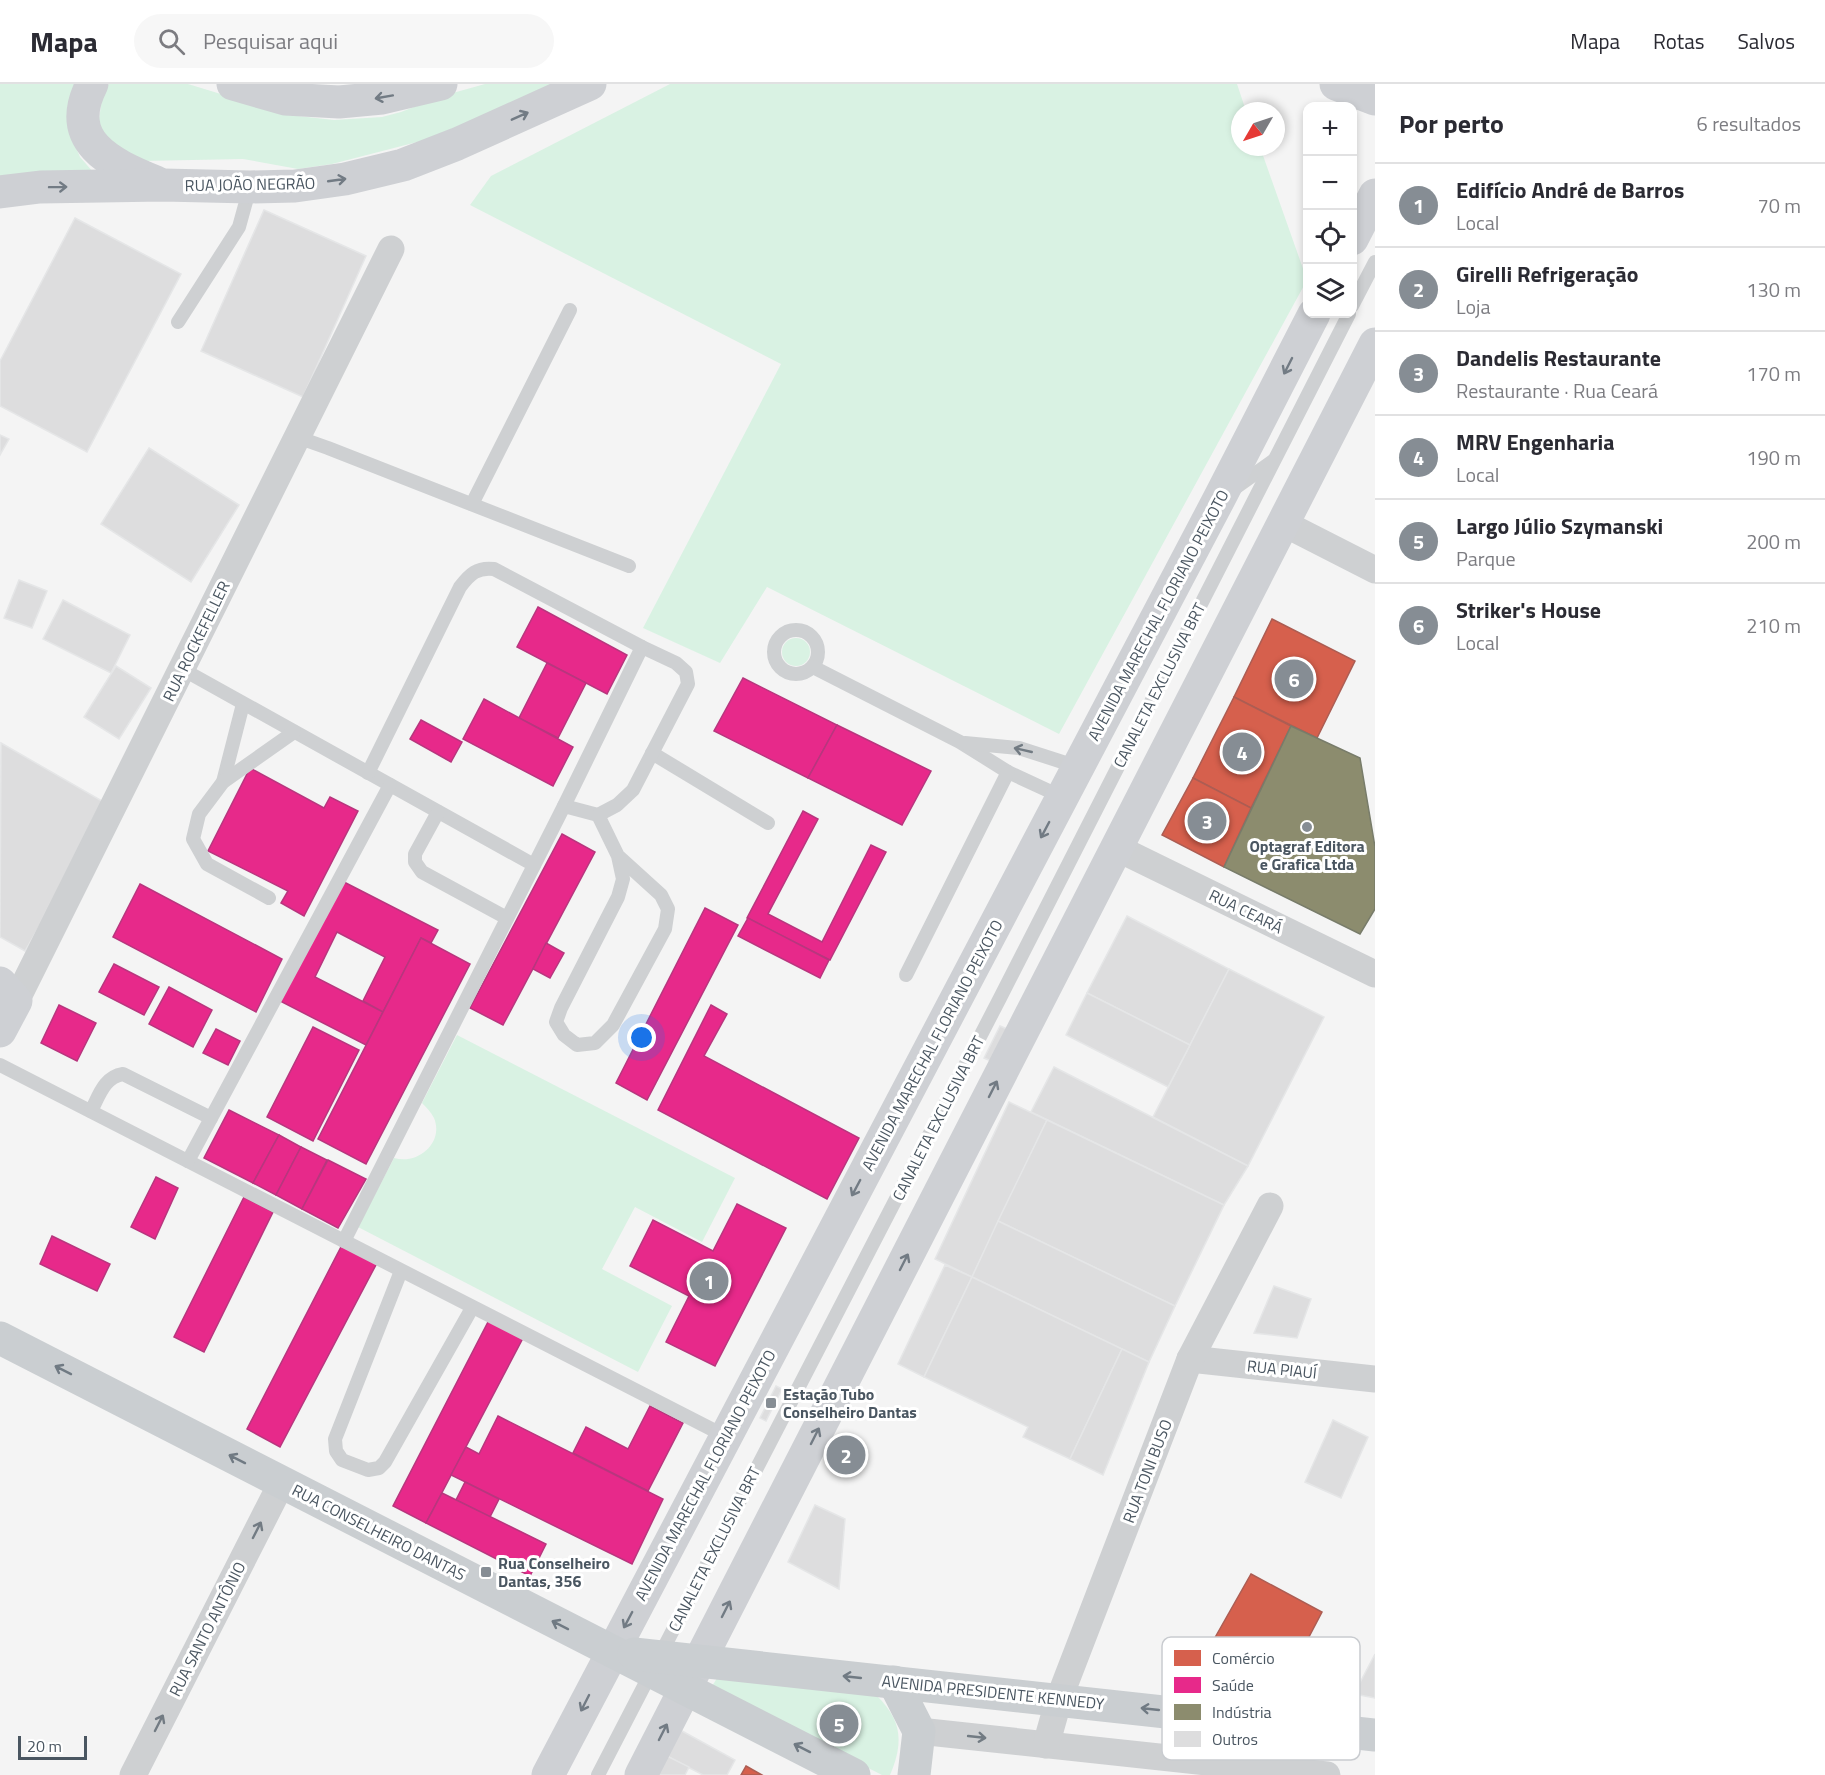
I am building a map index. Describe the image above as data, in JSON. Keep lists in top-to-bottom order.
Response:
{
  "streets": {
    "main road": ["RUA CONSELHEIRO DANTAS", "AVENIDA PRESIDENTE KENNEDY"],
    "street": [
      "RUA JOÃO NEGRÃO",
      "AVENIDA MARECHAL FLORIANO PEIXOTO",
      "RUA ROCKEFELLER",
      "RUA CEARÁ",
      "RUA PIAUÍ",
      "RUA TONI BUSO",
      "RUA SANTO ANTÔNIO"
    ],
    "lane": ["CANALETA EXCLUSIVA BRT"]
  },
  "crossings": [
    ["AVENIDA MARECHAL FLORIANO PEIXOTO", "CANALETA EXCLUSIVA BRT"],
    ["AVENIDA MARECHAL FLORIANO PEIXOTO", "RUA CONSELHEIRO DANTAS"],
    ["CANALETA EXCLUSIVA BRT", "RUA CONSELHEIRO DANTAS"],
    ["RUA PIAUÍ", "RUA TONI BUSO"],
    ["RUA TONI BUSO", "AVENIDA PRESIDENTE KENNEDY"],
    ["RUA CONSELHEIRO DANTAS", "RUA SANTO ANTÔNIO"],
    ["RUA CONSELHEIRO DANTAS", "AVENIDA PRESIDENTE KENNEDY"]
  ],
  "one_way": ["RUA CONSELHEIRO DANTAS", "RUA SANTO ANTÔNIO", "AVENIDA PRESIDENTE KENNEDY"],
  "places": {
    "other": ["Optagraf Editora e Grafica Ltda"],
    "transit": ["Estação Tubo Conselheiro Dantas", "Rua Conselheiro Dantas, 356"]
  },
  "legend": [
    "Comércio",
    "Saúde",
    "Indústria",
    "Outros"
  ],
  "scale_bar": "20 m",
  "north": "bottom left",
  "page": {
    "header": "Mapa",
    "search": "Pesquisar aqui",
    "nav": ["Mapa", "Rotas", "Salvos"],
    "heading": ["Por perto", "6 resultados"],
    "map_buttons": ["+", "−"],
    "list": [
      {
        "mark": "1",
        "name": "Edifício André de Barros",
        "note": "Local",
        "value": "70 m"
      },
      {
        "mark": "2",
        "name": "Girelli Refrigeração",
        "note": "Loja",
        "value": "130 m"
      },
      {
        "mark": "3",
        "name": "Dandelis Restaurante",
        "note": "Restaurante · Rua Ceará",
        "value": "170 m"
      },
      {
        "mark": "4",
        "name": "MRV Engenharia",
        "note": "Local",
        "value": "190 m"
      },
      {
        "mark": "5",
        "name": "Largo Júlio Szymanski",
        "note": "Parque",
        "value": "200 m"
      },
      {
        "mark": "6",
        "name": "Striker's House",
        "note": "Local",
        "value": "210 m"
      }
    ],
    "pins": [
      "6",
      "4",
      "3",
      "1",
      "2",
      "5"
    ],
    "scale": "20 m"
  }
}
